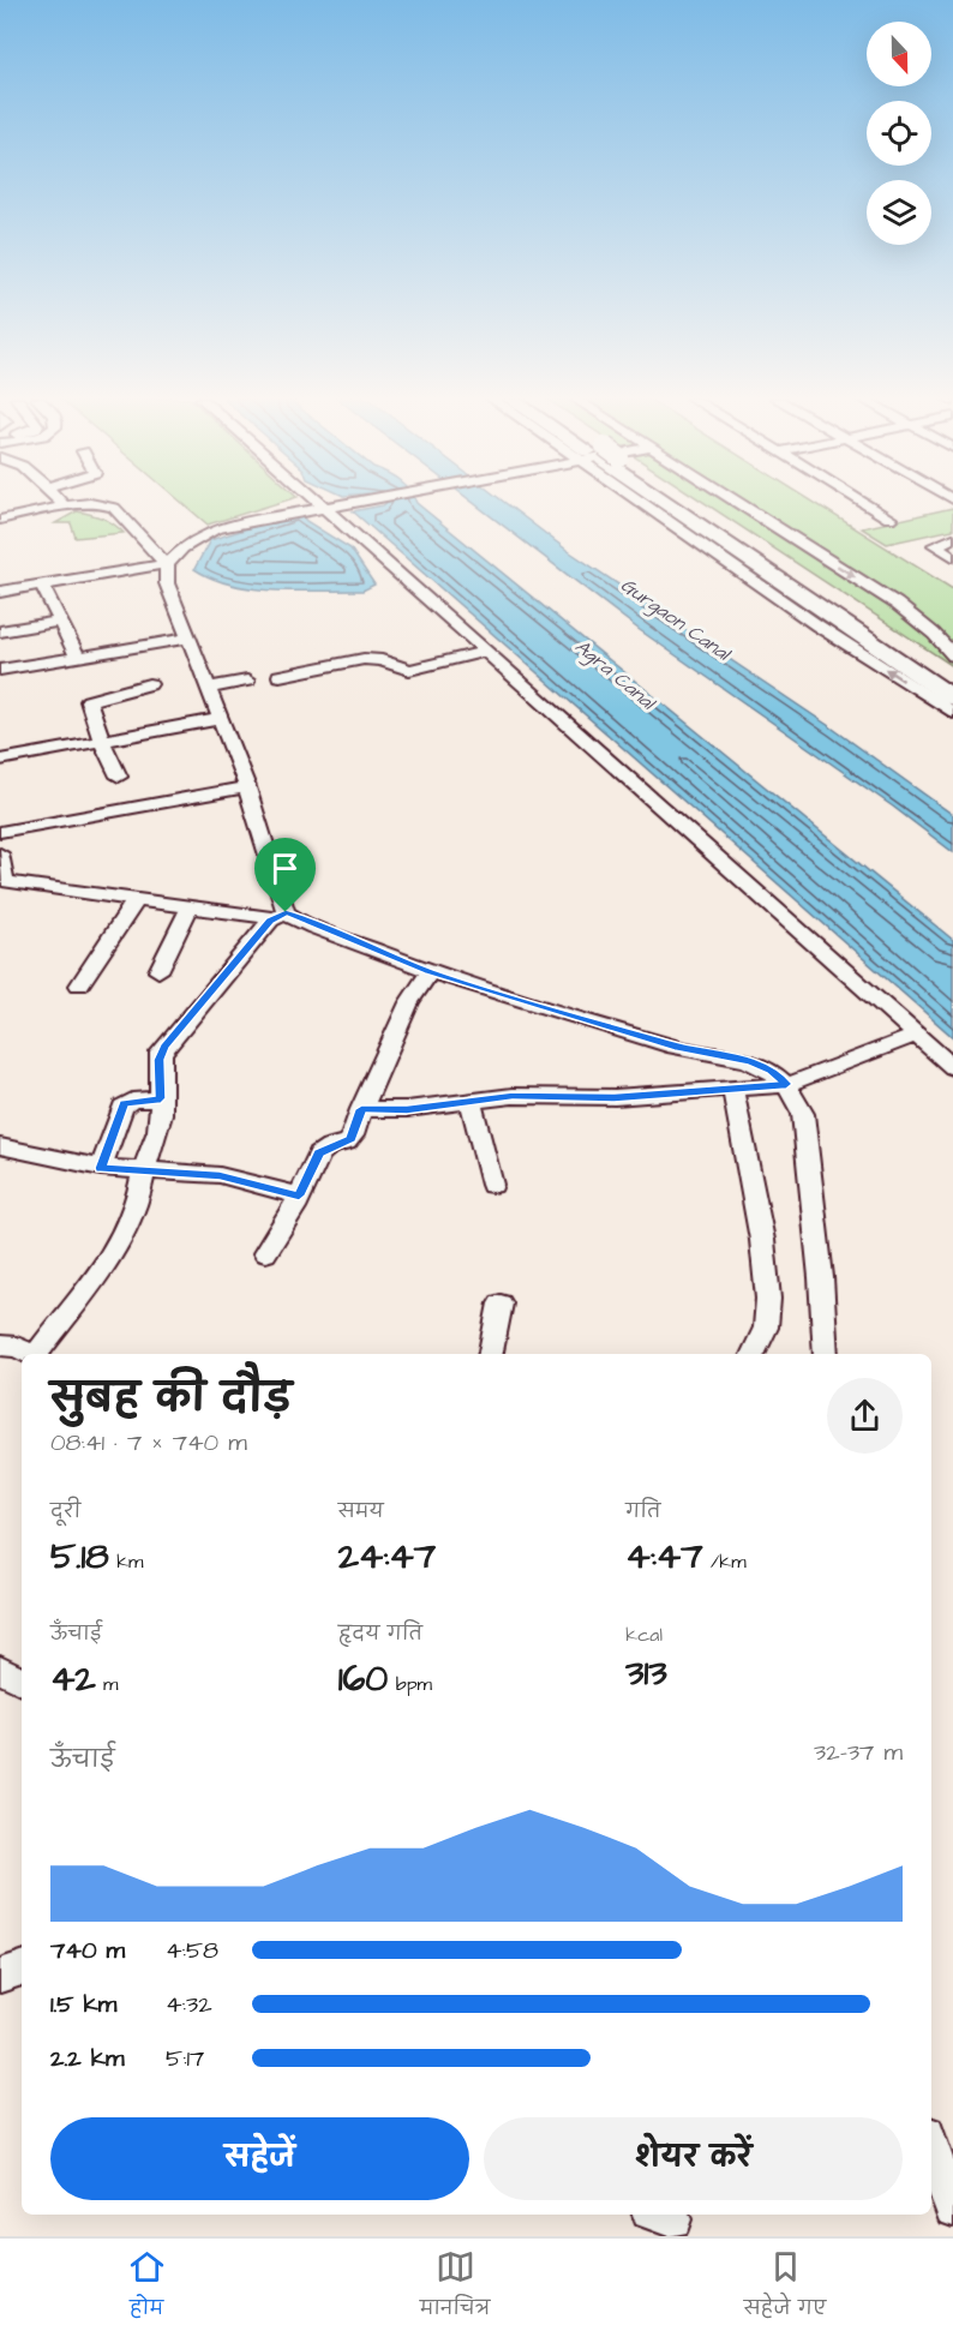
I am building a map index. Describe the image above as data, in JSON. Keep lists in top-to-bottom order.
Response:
{
  "water": ["Gurgaon Canal", "Agra Canal"],
  "north": "bottom",
  "page": {
    "heading": ["सुबह की दौड़", "08:41 · 7 × 740 m"],
    "stats": [
      ["दूरी", "5.18 km"],
      ["समय", "24:47"],
      ["गति", "4:47 /km"],
      ["ऊँचाई", "42 m"],
      ["हृदय गति", "160 bpm"],
      ["kcal", "313"]
    ],
    "chart": ["ऊँचाई", "32–37 m"],
    "list": [
      {
        "name": "740 m",
        "note": "4:58"
      },
      {
        "name": "1.5 km",
        "note": "4:32"
      },
      {
        "name": "2.2 km",
        "note": "5:17"
      }
    ],
    "buttons": ["सहेजें", "शेयर करें"],
    "tabs": ["होम", "मानचित्र", "सहेजे गए"]
  }
}
